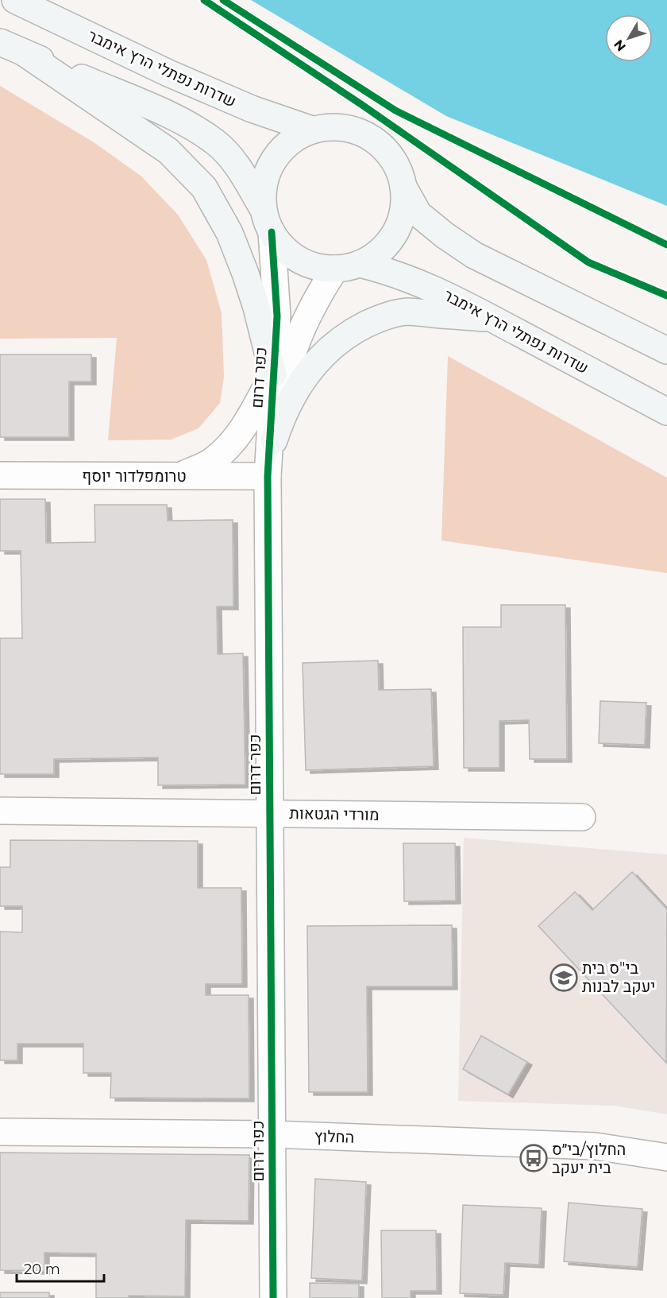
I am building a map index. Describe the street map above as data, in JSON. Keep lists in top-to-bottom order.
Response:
{
  "streets": {
    "main road": ["שדרות נפתלי הרץ אימבר"],
    "street": [
      "כפר דרום",
      "טרומפלדור יוסף",
      "מורדי הגטאות",
      "החלוץ"
    ]
  },
  "crossings": [
    ["שדרות נפתלי הרץ אימבר", "כפר דרום"],
    ["כפר דרום", "טרומפלדור יוסף"],
    ["כפר דרום", "מורדי הגטאות"],
    ["כפר דרום", "החלוץ"]
  ],
  "places": {
    "school or university": ["בי\"ס בית יעקב לבנות"],
    "bus stop": ["החלוץ/בי״ס בית יעקב"]
  },
  "scale_bar": "20 m",
  "north": "bottom left"
}
